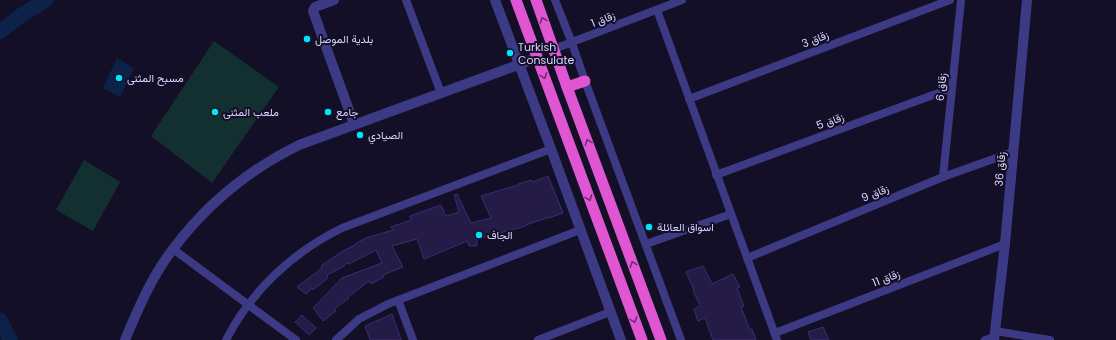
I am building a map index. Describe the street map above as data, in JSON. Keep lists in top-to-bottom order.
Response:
{
  "streets": {
    "street": [
      "زقاق 1",
      "زقاق 3",
      "زقاق 6",
      "زقاق 5",
      "زقاق 36",
      "زقاق 9",
      "زقاق 11"
    ]
  },
  "crossings": [
    ["زقاق 6", "زقاق 5"],
    ["زقاق 6", "زقاق 9"],
    ["زقاق 36", "زقاق 9"],
    ["زقاق 36", "زقاق 11"]
  ],
  "places": [
    "بلدية الموصل",
    "Turkish Consulate",
    "مسبح المثنى",
    "ملعب المثنى",
    "جامع",
    "الصيادي",
    "اسواق العائلة",
    "الجاف"
  ]
}
